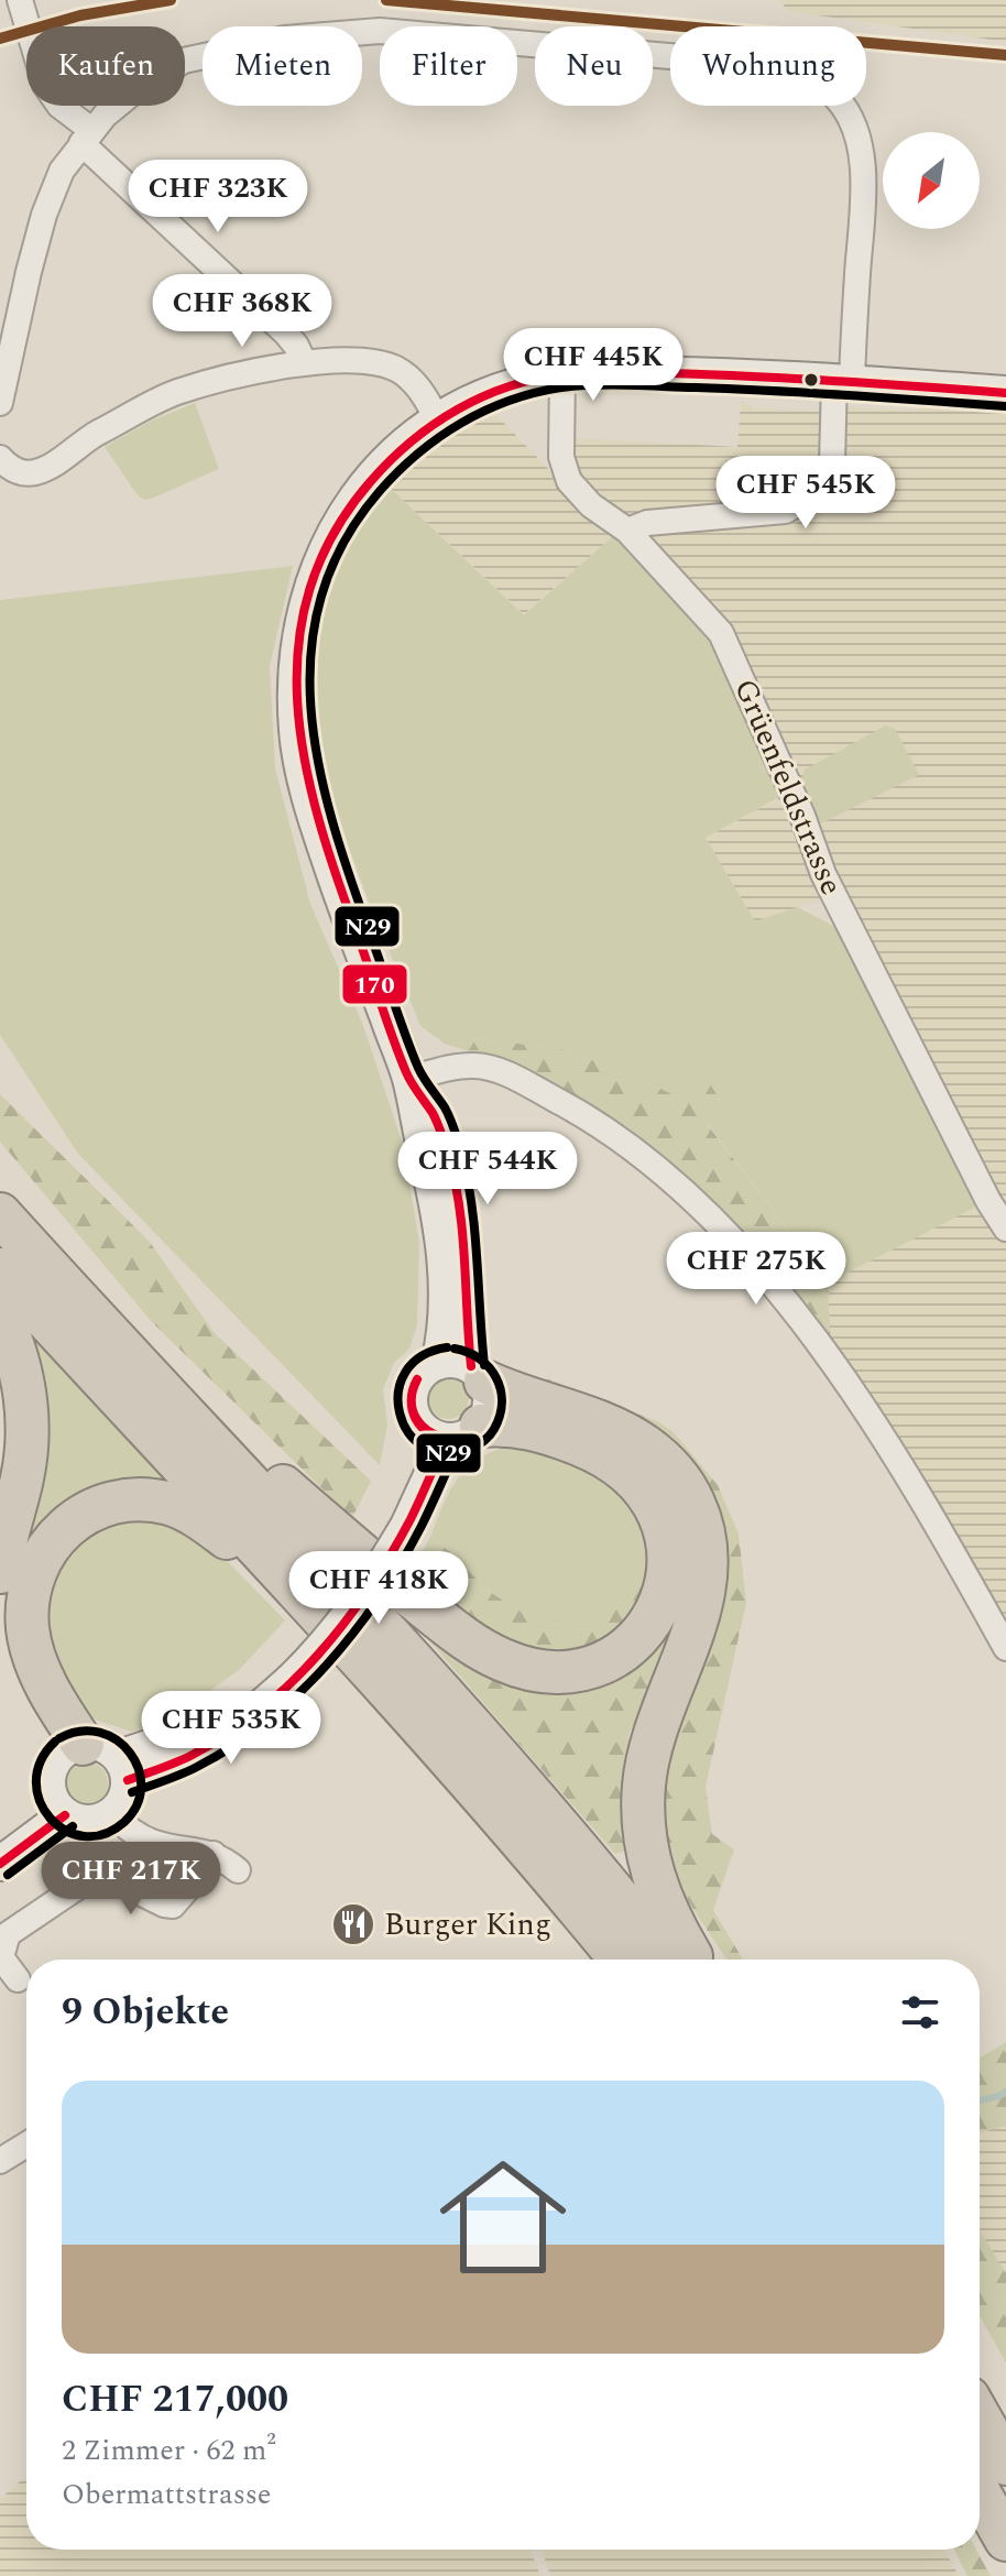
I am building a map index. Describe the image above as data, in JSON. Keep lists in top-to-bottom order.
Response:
{
  "streets": {
    "street": ["Grüenfeldstrasse"]
  },
  "places": {
    "restaurant": ["Burger King"]
  },
  "lines": ["transit line 170", "transit line N29"],
  "north": "bottom left",
  "page": {
    "chip": [
      "Kaufen",
      "Mieten",
      "Filter",
      "Neu",
      "Wohnung"
    ],
    "price": [
      "CHF 323K",
      "CHF 368K",
      "CHF 445K",
      "CHF 545K",
      "CHF 544K",
      "CHF 275K",
      "CHF 418K",
      "CHF 535K",
      "CHF 217K"
    ],
    "heading": "9 Objekte",
    "list": [
      {
        "name": "CHF 217,000",
        "note": "2 Zimmer · 62 m² · Obermattstrasse"
      }
    ]
  }
}
